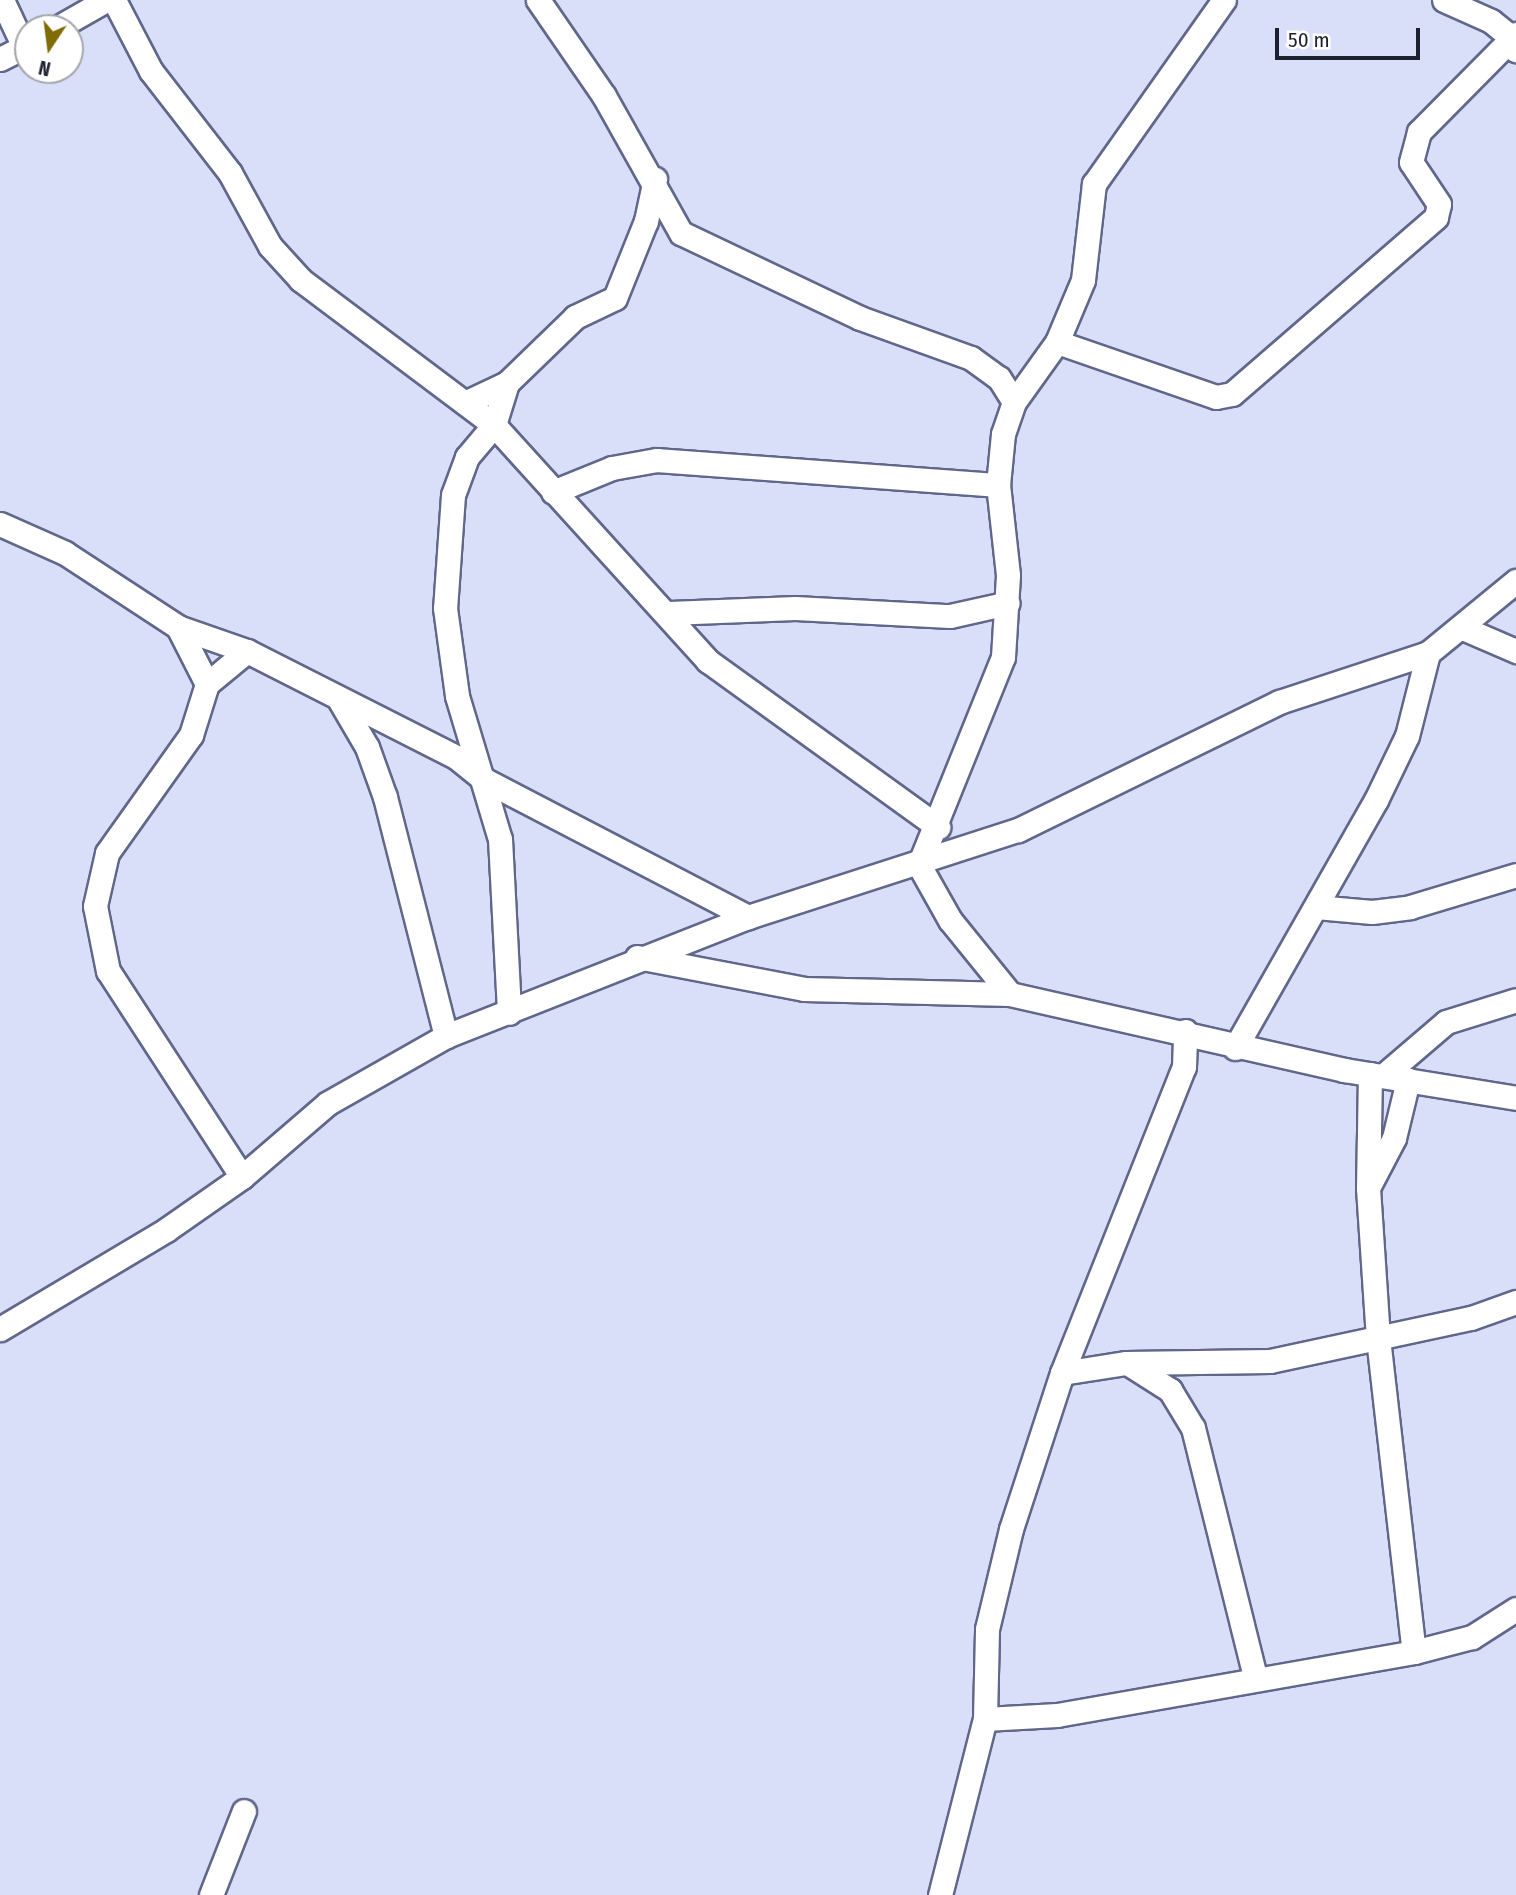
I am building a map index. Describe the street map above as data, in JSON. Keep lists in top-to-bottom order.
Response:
{
  "scale_bar": "50 m",
  "north": "bottom"
}
